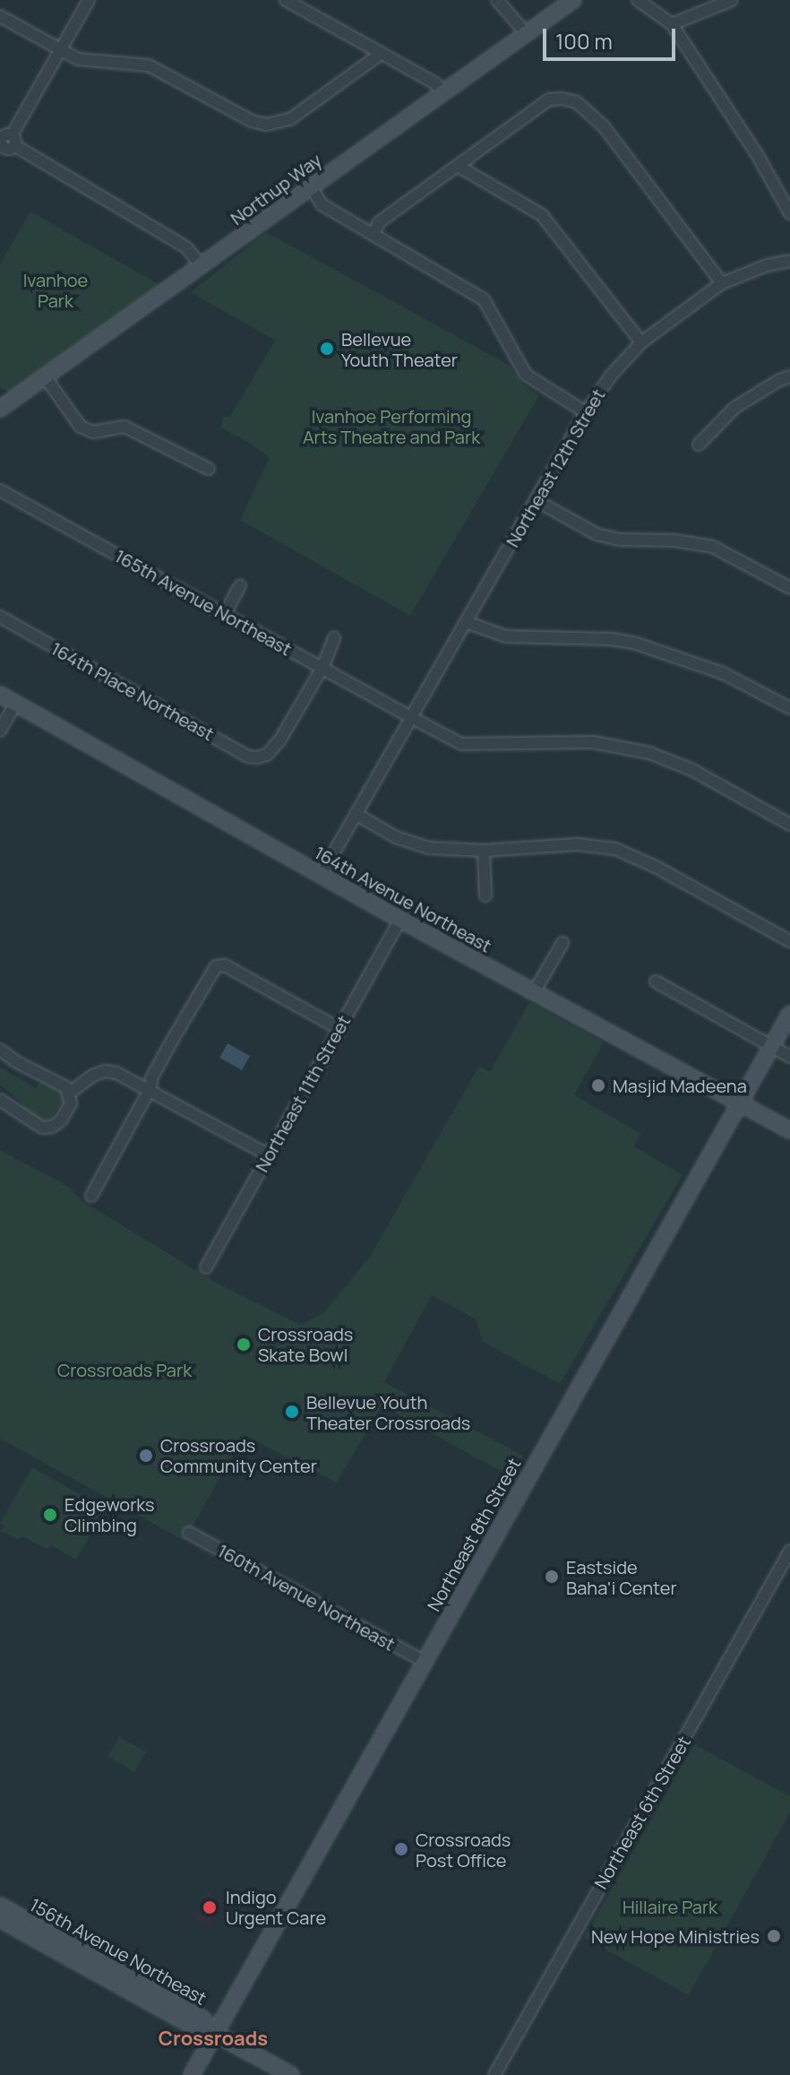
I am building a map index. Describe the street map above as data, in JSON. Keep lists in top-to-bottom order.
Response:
{
  "streets": {
    "street": [
      "Northup Way",
      "Northeast 12th Street",
      "165th Avenue Northeast",
      "164th Place Northeast",
      "164th Avenue Northeast",
      "Northeast 11th Street",
      "Northeast 8th Street",
      "160th Avenue Northeast",
      "Northeast 6th Street",
      "156th Avenue Northeast"
    ]
  },
  "crossings": [
    ["Northeast 12th Street", "165th Avenue Northeast"],
    ["Northeast 12th Street", "164th Avenue Northeast"],
    ["165th Avenue Northeast", "164th Place Northeast"],
    ["164th Avenue Northeast", "Northeast 11th Street"],
    ["164th Avenue Northeast", "Northeast 8th Street"],
    ["Northeast 8th Street", "160th Avenue Northeast"],
    ["Northeast 8th Street", "156th Avenue Northeast"]
  ],
  "districts": ["Crossroads"],
  "parks": [
    "Ivanhoe Park",
    "Ivanhoe Performing Arts Theatre and Park",
    "Crossroads Park",
    "Hillaire Park"
  ],
  "places": [
    "Bellevue Youth Theater",
    "Masjid Madeena",
    "Crossroads Skate Bowl",
    "Bellevue Youth Theater Crossroads",
    "Crossroads Community Center",
    "Edgeworks Climbing",
    "Eastside Baha'i Center",
    "Crossroads Post Office",
    "Indigo Urgent Care",
    "New Hope Ministries"
  ],
  "scale_bar": "100 m"
}
